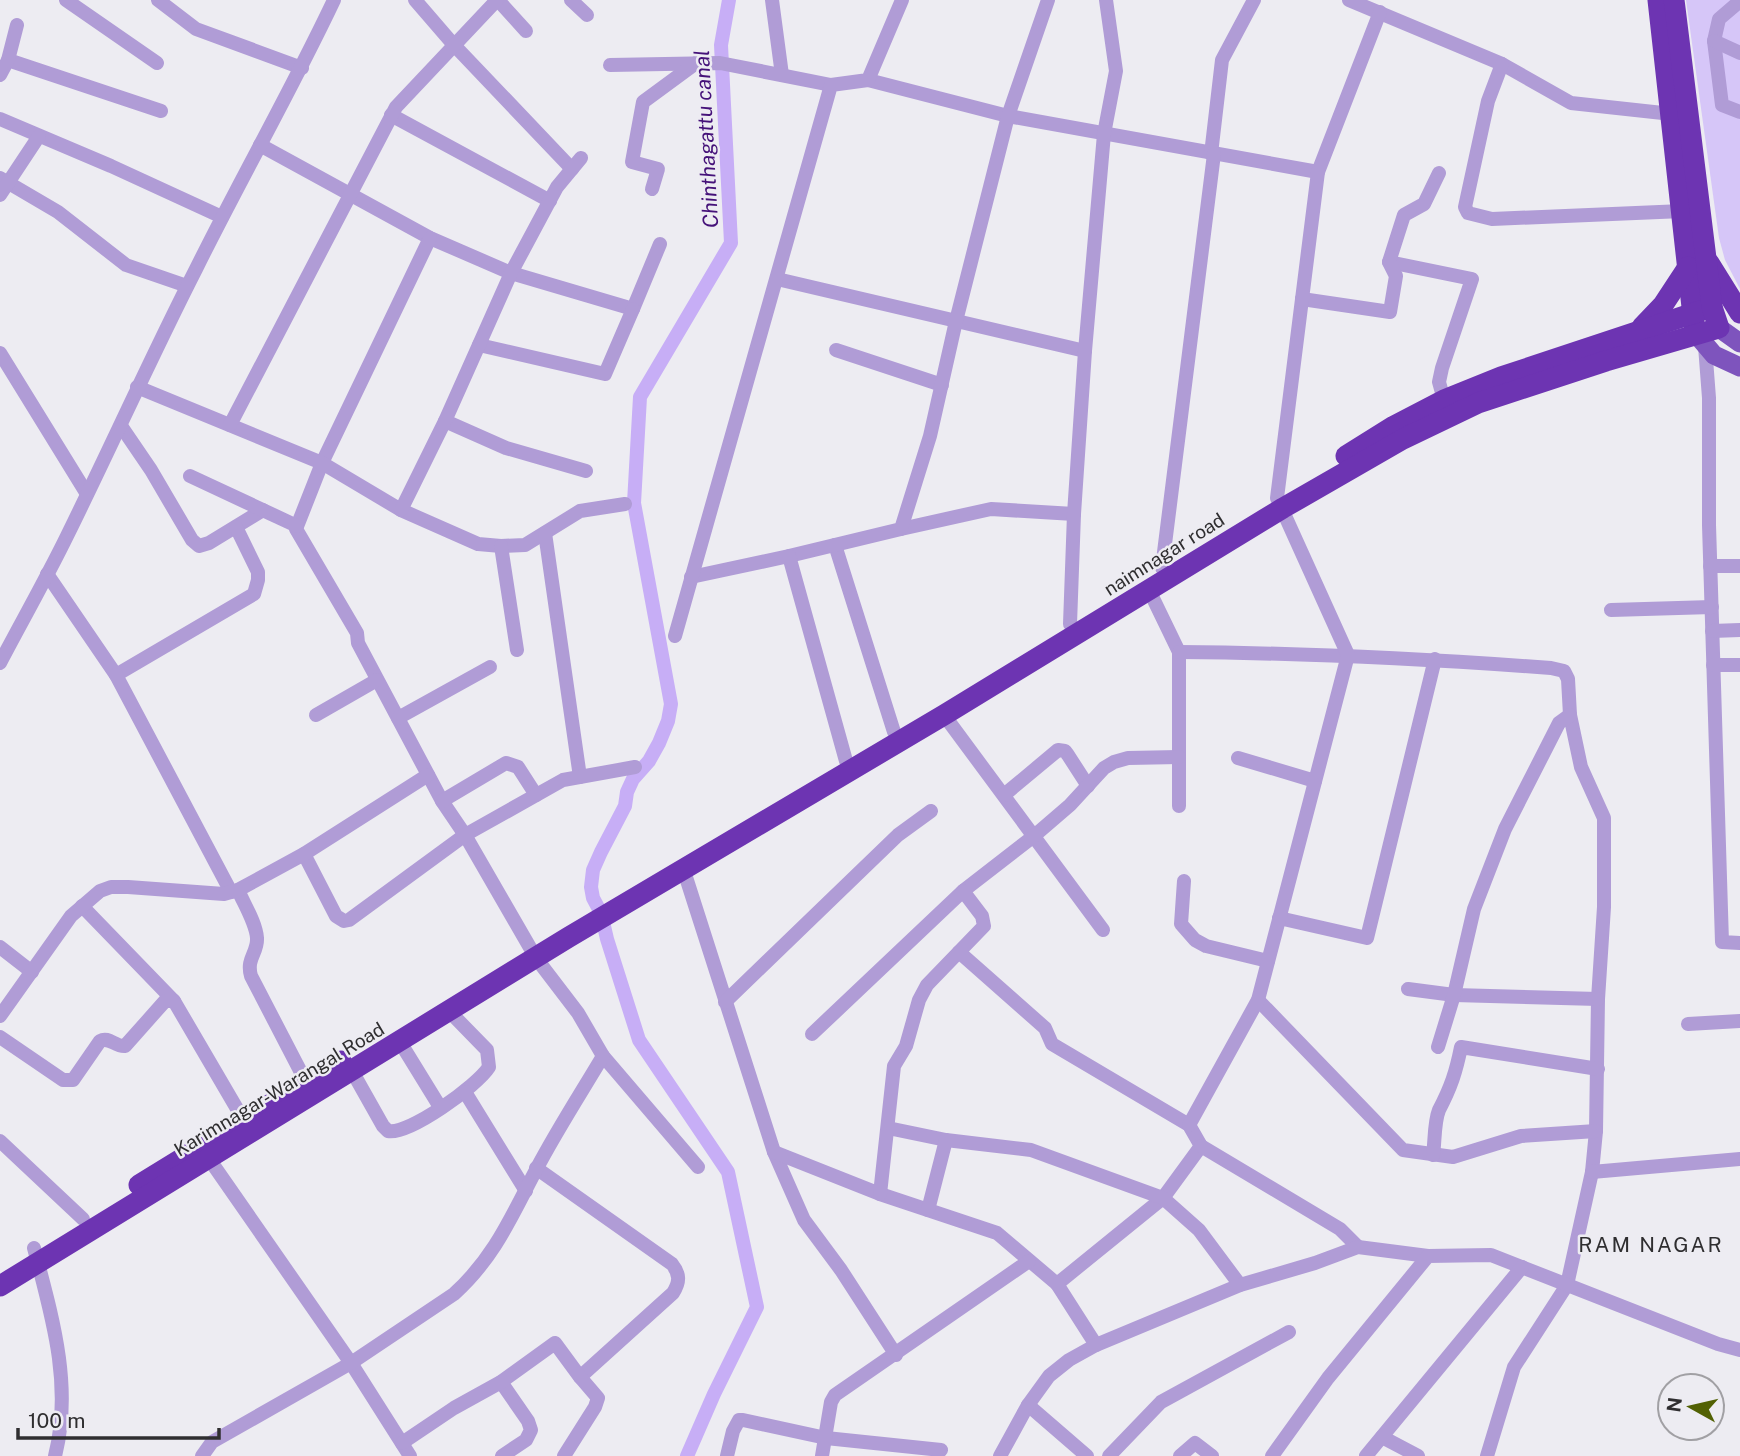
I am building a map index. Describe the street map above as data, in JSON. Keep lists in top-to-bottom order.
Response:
{
  "streets": {
    "highway": ["naimnagar road", "Karimnagar-Warangal Road"]
  },
  "crossings": [
    ["naimnagar road", "Karimnagar-Warangal Road"]
  ],
  "districts": ["RAM NAGAR"],
  "water": ["Chinthagattu canal"],
  "scale_bar": "100 m",
  "north": "left"
}
